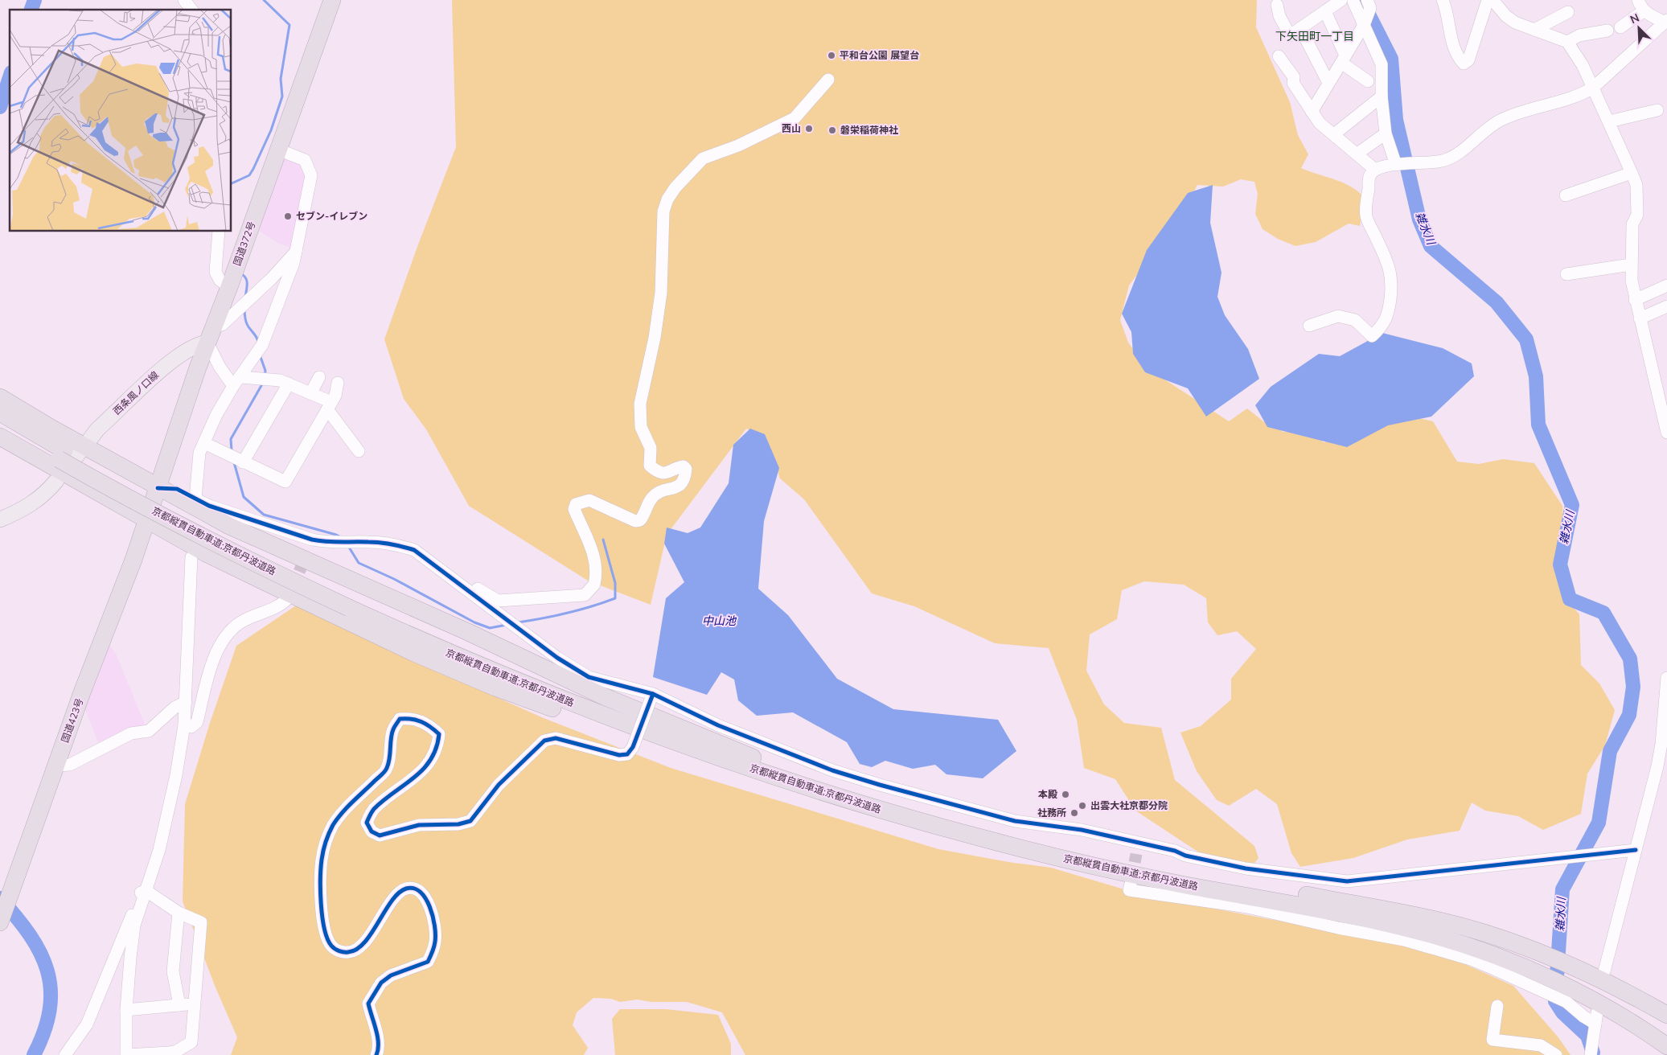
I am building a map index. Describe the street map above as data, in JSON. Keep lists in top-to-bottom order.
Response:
{
  "streets": {
    "highway": ["国道372号", "京都縦貫自動車道;京都丹波道路", "国道423号"],
    "main road": ["西条風ノ口線"]
  },
  "crossings": [
    ["国道372号", "西条風ノ口線"],
    ["国道372号", "国道423号"]
  ],
  "districts": ["下矢田町一丁目"],
  "water": ["雑水川", "中山池"],
  "places": [
    "平和台公園 展望台",
    "西山",
    "磐栄稲荷神社",
    "セブン-イレブン",
    "本殿",
    "出雲大社京都分院",
    "社務所"
  ],
  "north": "top left"
}
